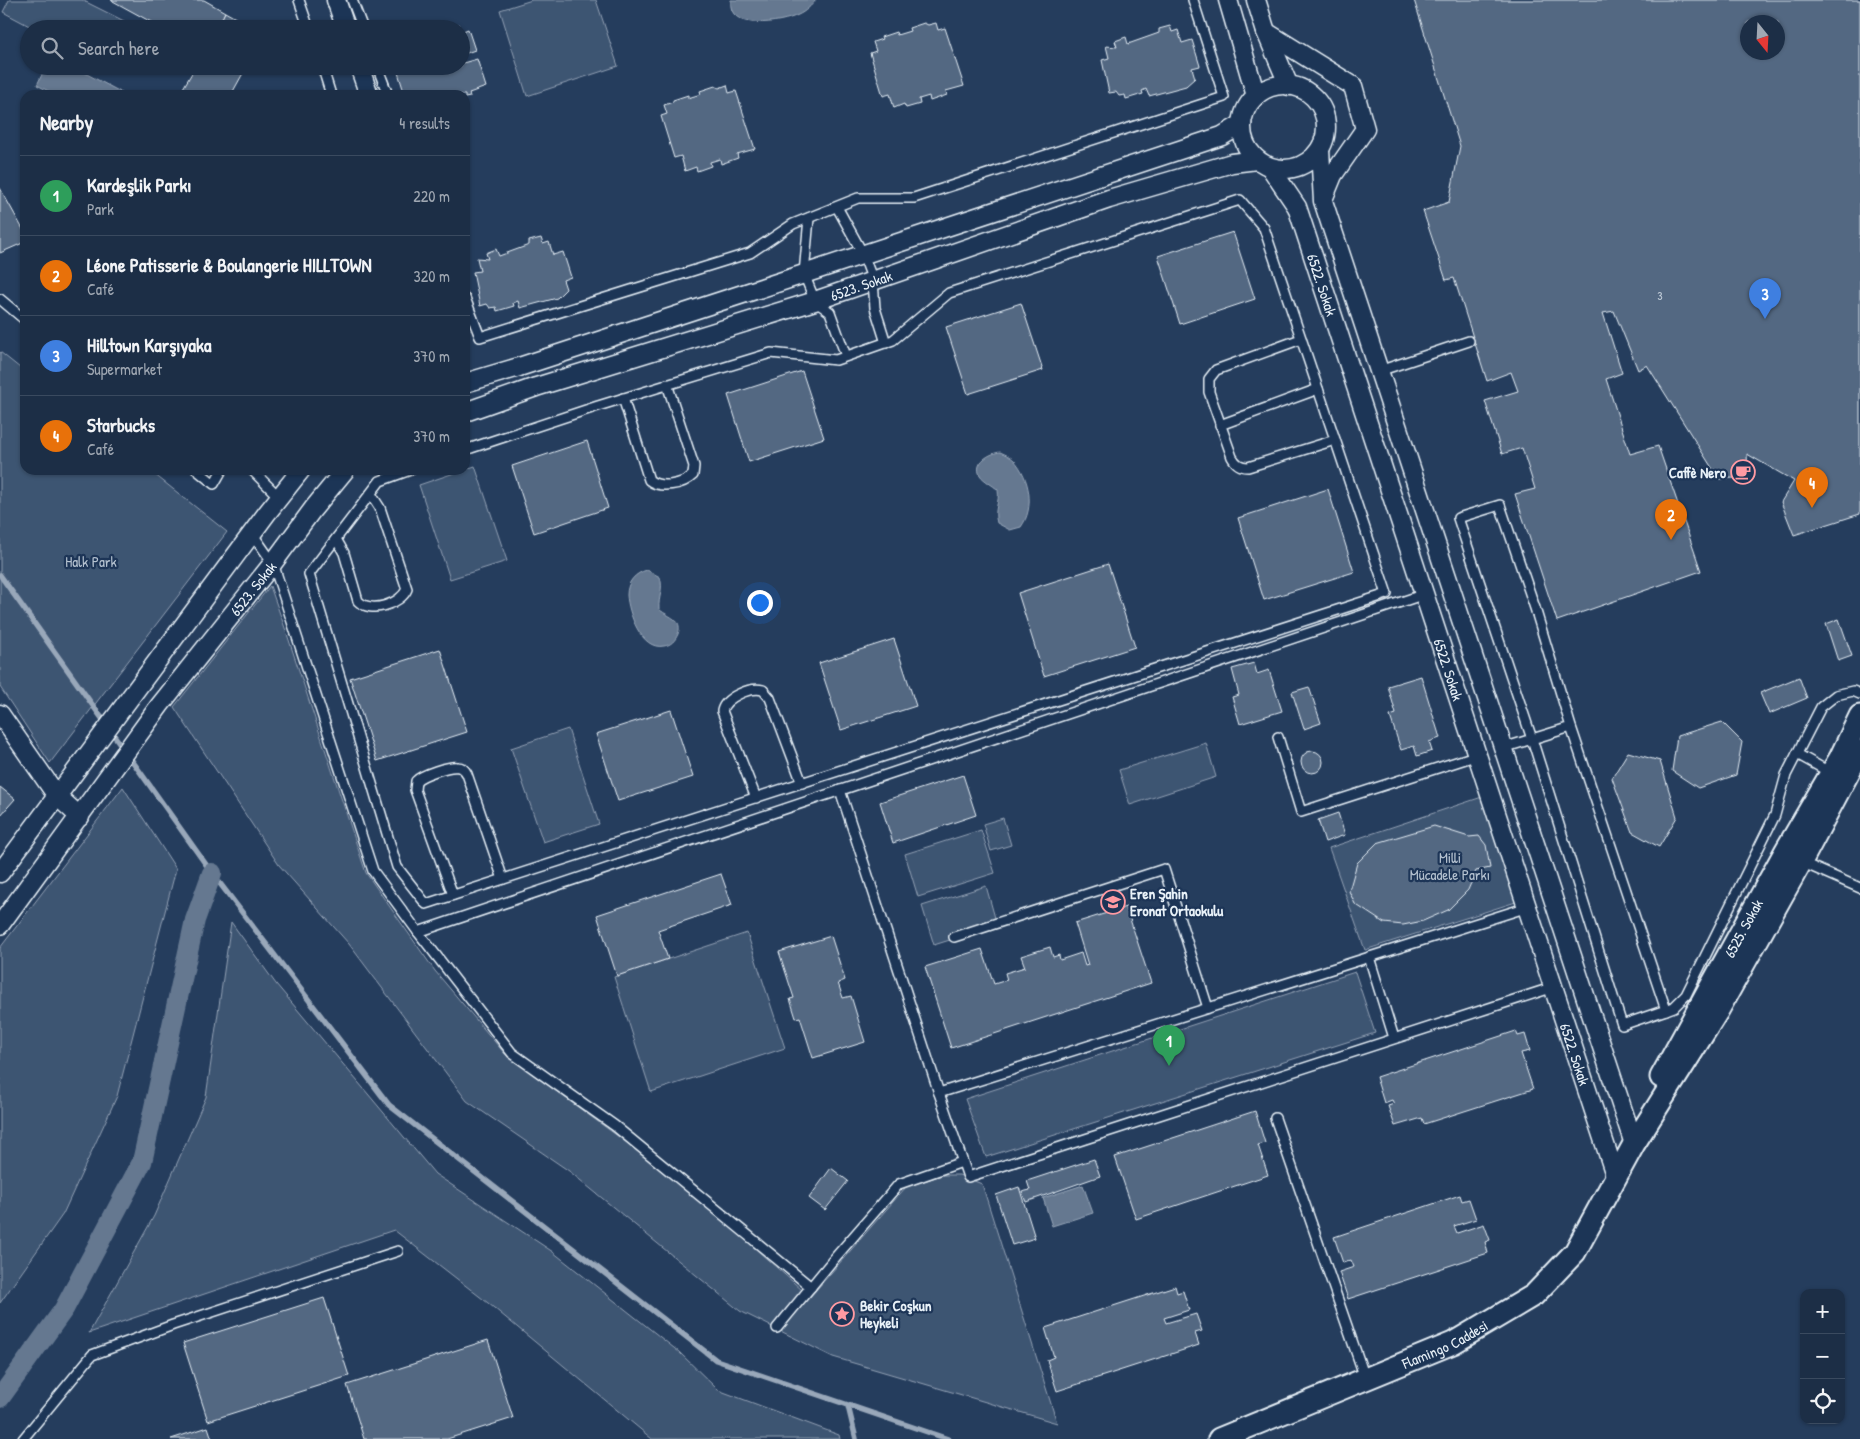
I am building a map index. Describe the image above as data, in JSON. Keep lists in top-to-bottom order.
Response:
{
  "streets": {
    "street": [
      "6523. Sokak",
      "6522. Sokak",
      "6525. Sokak",
      "Flamingo Caddesi"
    ]
  },
  "crossings": [
    ["6523. Sokak", "6522. Sokak"],
    ["6522. Sokak", "6525. Sokak"],
    ["6522. Sokak", "Flamingo Caddesi"],
    ["6525. Sokak", "Flamingo Caddesi"]
  ],
  "parks": ["Halk Park", "Milli Mücadele Parkı"],
  "places": {
    "cafe": ["Caffè Nero"],
    "school or university": ["Eren Şahin Eronat Ortaokulu"],
    "place": ["Bekir Coşkun Heykeli"]
  },
  "house_numbers": ["3"],
  "north": "bottom",
  "page": {
    "search": "Search here",
    "heading": ["Nearby", "4 results"],
    "list": [
      {
        "mark": "1",
        "name": "Kardeşlik Parkı",
        "note": "Park",
        "value": "220 m"
      },
      {
        "mark": "2",
        "name": "Léone Patisserie & Boulangerie HILLTOWN",
        "note": "Café",
        "value": "320 m"
      },
      {
        "mark": "3",
        "name": "Hilltown Karşıyaka",
        "note": "Supermarket",
        "value": "370 m"
      },
      {
        "mark": "4",
        "name": "Starbucks",
        "note": "Café",
        "value": "370 m"
      }
    ],
    "pins": [
      "3",
      "4",
      "2",
      "1"
    ],
    "map_buttons": ["+", "−"]
  }
}
